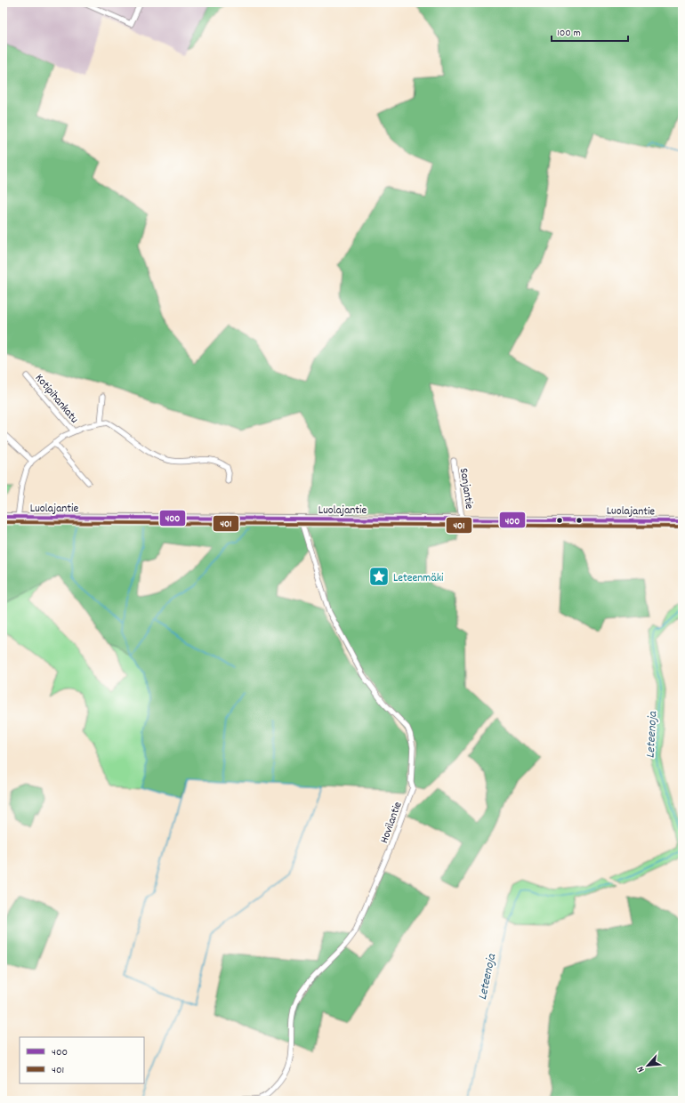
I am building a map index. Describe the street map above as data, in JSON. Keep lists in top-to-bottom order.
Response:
{
  "streets": {
    "main road": ["Luolajantie"],
    "street": ["Kotipihankatu", "Sanjantie", "Hovilantie"]
  },
  "crossings": [
    ["Sanjantie", "Luolajantie"],
    ["Luolajantie", "Hovilantie"]
  ],
  "water": ["Leteenoja"],
  "places": {
    "place": ["Leteenmäki"]
  },
  "lines": ["transit line 400", "transit line 401"],
  "legend": ["400", "401"],
  "scale_bar": "100 m",
  "north": "bottom left"
}
